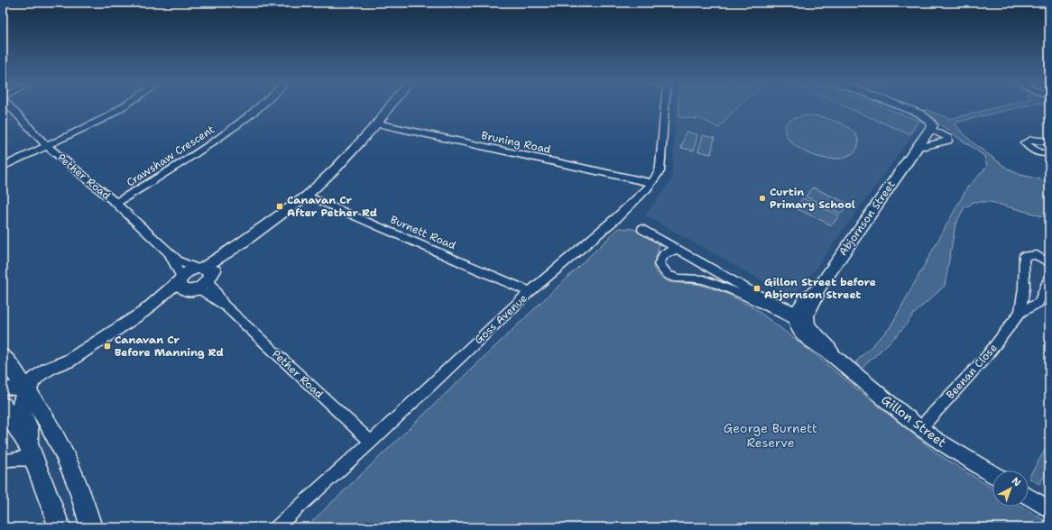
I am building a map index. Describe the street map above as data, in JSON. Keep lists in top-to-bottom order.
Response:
{
  "streets": {
    "street": [
      "Bruning Road",
      "Crawshaw Crescent",
      "Pether Road",
      "Abjornson Street",
      "Burnett Road",
      "Goss Avenue",
      "Beenan Close",
      "Gillon Street"
    ]
  },
  "crossings": [
    ["Bruning Road", "Goss Avenue"],
    ["Crawshaw Crescent", "Pether Road"],
    ["Pether Road", "Goss Avenue"],
    ["Abjornson Street", "Gillon Street"],
    ["Burnett Road", "Goss Avenue"],
    ["Beenan Close", "Gillon Street"]
  ],
  "parks": ["George Burnett Reserve"],
  "places": {
    "other": ["Curtin Primary School"],
    "transit": ["Canavan Cr After Pether Rd", "Gillon Street before Abjornson Street", "Canavan Cr Before Manning Rd"]
  },
  "north": "top right"
}
